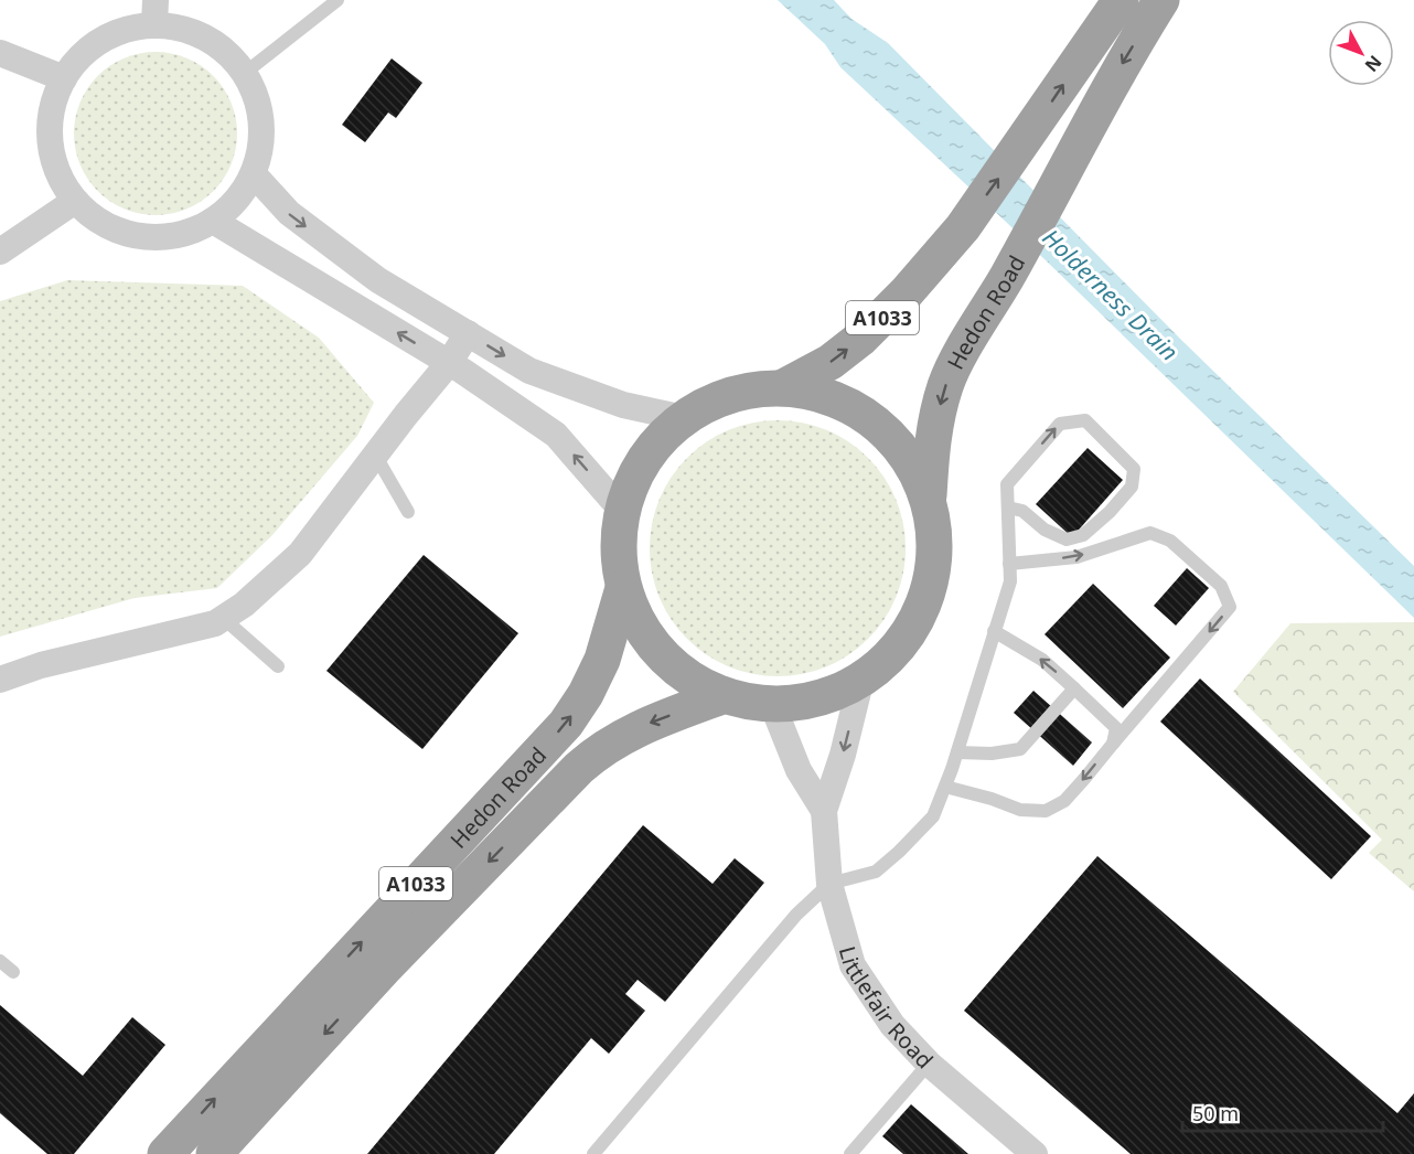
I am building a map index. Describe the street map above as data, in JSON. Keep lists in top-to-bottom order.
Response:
{
  "streets": {
    "highway": ["Hedon Road", "A1033"],
    "street": ["Littlefair Road"]
  },
  "crossings": [
    ["Hedon Road", "A1033"],
    ["A1033", "Littlefair Road"]
  ],
  "water": ["Holderness Drain"],
  "scale_bar": "50 m",
  "north": "bottom right"
}
